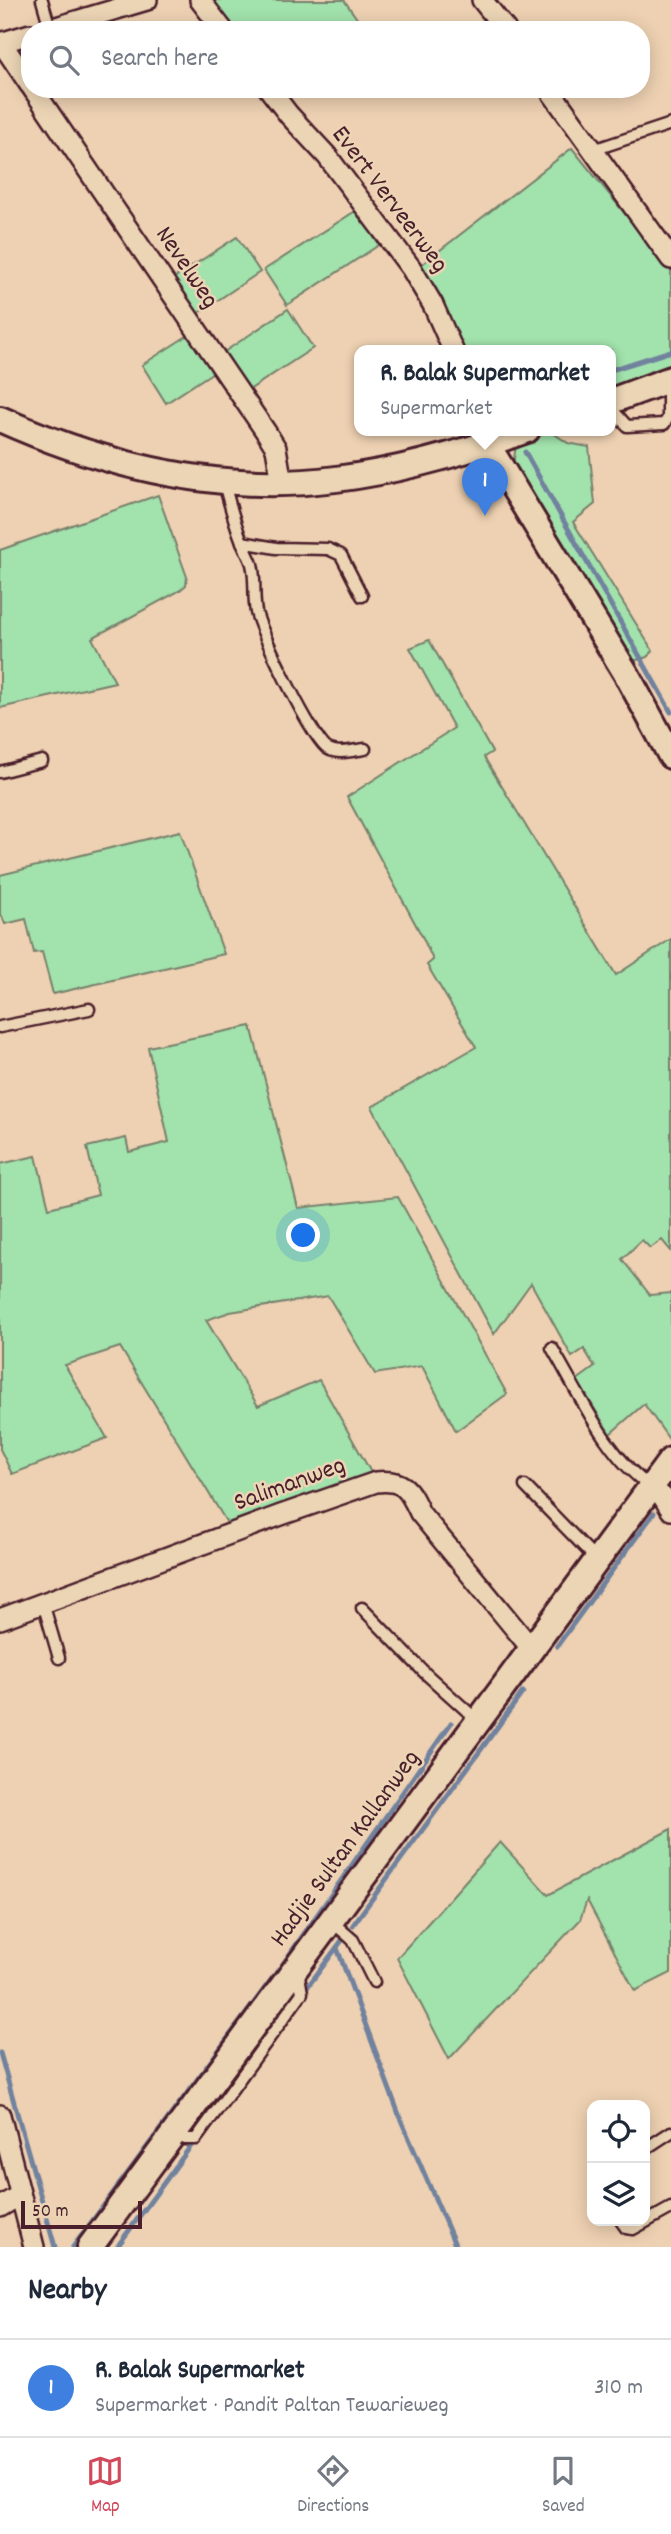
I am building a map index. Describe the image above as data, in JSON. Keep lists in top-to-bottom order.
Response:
{
  "streets": {
    "street": [
      "Evert Verveerweg",
      "Nevelweg",
      "Salimanweg",
      "Hadjie Sultan Kallanweg"
    ]
  },
  "crossings": [
    ["Salimanweg", "Hadjie Sultan Kallanweg"]
  ],
  "scale_bar": "50 m",
  "page": {
    "search": "Search here",
    "popup": ["R. Balak Supermarket", "Supermarket"],
    "pins": "1",
    "scale": "50 m",
    "heading": "Nearby",
    "list": [
      {
        "mark": "1",
        "name": "R. Balak Supermarket",
        "note": "Supermarket · Pandit Paltan Tewarieweg",
        "value": "310 m"
      }
    ],
    "nav": ["Map", "Directions", "Saved"]
  }
}
